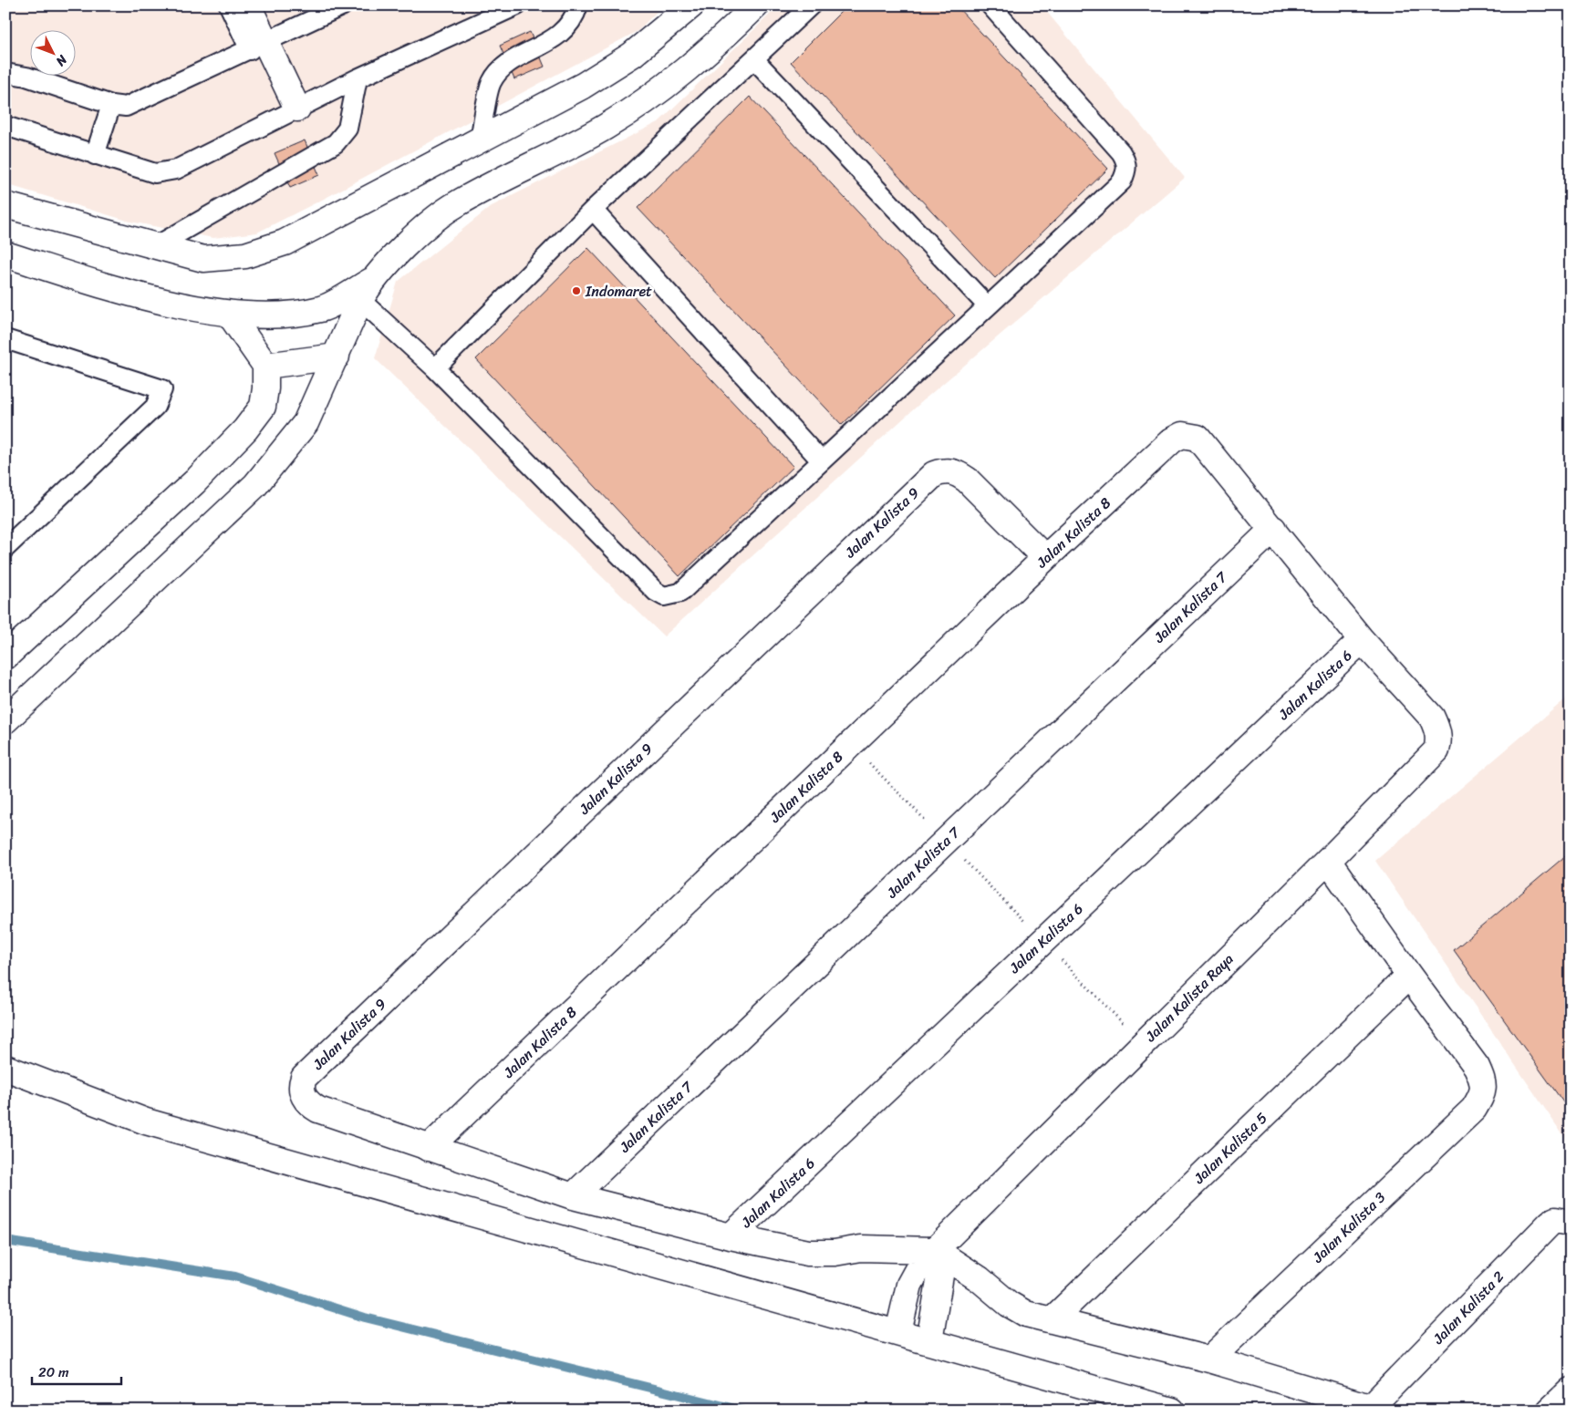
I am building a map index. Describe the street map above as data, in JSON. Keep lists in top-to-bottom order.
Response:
{
  "streets": {
    "street": [
      "Jalan Kalista 9",
      "Jalan Kalista 8",
      "Jalan Kalista 7",
      "Jalan Kalista 6",
      "Jalan Kalista Raya",
      "Jalan Kalista 5",
      "Jalan Kalista 3",
      "Jalan Kalista 2"
    ]
  },
  "crossings": [
    ["Jalan Kalista 9", "Jalan Kalista 8"],
    ["Jalan Kalista 8", "Jalan Kalista 7"],
    ["Jalan Kalista 6", "Jalan Kalista Raya"],
    ["Jalan Kalista 5", "Jalan Kalista 3"]
  ],
  "places": ["Indomaret"],
  "scale_bar": "20 m",
  "north": "bottom right"
}
